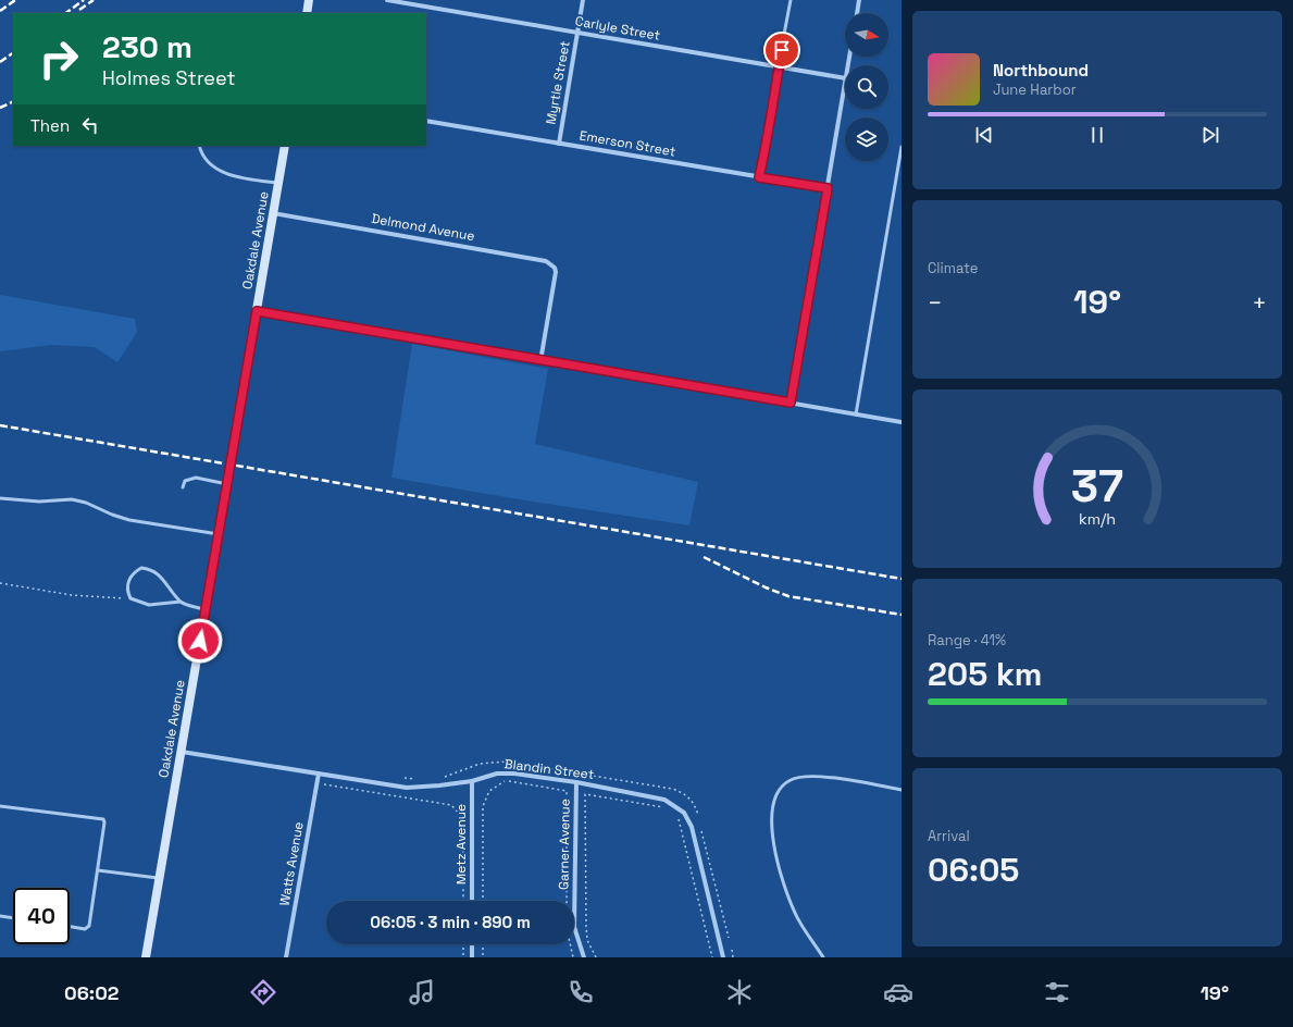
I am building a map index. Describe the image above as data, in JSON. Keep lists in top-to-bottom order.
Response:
{
  "streets": {
    "street": [
      "Carlyle Street",
      "Myrtle Street",
      "Emerson Street",
      "Delmond Avenue",
      "Oakdale Avenue",
      "Blandin Street",
      "Metz Avenue",
      "Garner Avenue",
      "Watts Avenue"
    ]
  },
  "crossings": [
    ["Carlyle Street", "Myrtle Street"],
    ["Myrtle Street", "Emerson Street"],
    ["Delmond Avenue", "Oakdale Avenue"],
    ["Oakdale Avenue", "Blandin Street"],
    ["Blandin Street", "Metz Avenue"],
    ["Blandin Street", "Garner Avenue"],
    ["Blandin Street", "Watts Avenue"]
  ],
  "north": "right",
  "page": {
    "turn": ["230 m", "Holmes Street"],
    "song": ["Northbound", "June Harbor"],
    "then": "Then",
    "tile": [
      "Climate",
      ["Range · 41%", "205 km"],
      ["Arrival", "06:05"]
    ],
    "heat": ["−", "19°", "+"],
    "limit": "40",
    "trip": "06:05 · 3 min · 890 m",
    "tabs": ["06:02", "19°"],
    "gauge": ["37", "km/h"]
  }
}
